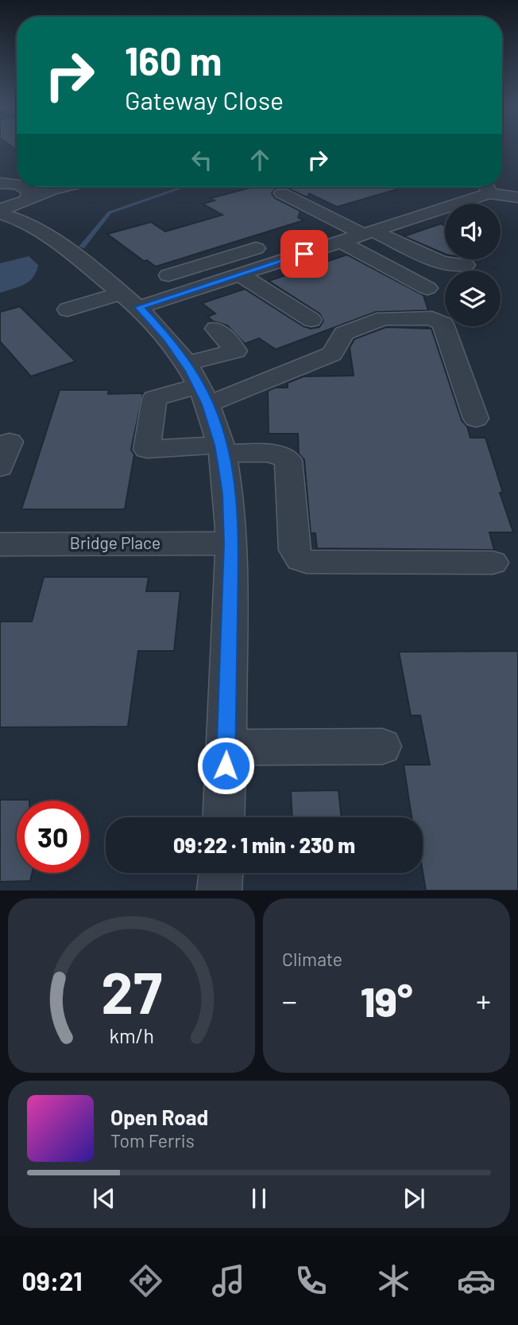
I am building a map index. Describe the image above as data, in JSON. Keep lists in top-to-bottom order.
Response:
{
  "streets": {
    "street": ["Bridge Place"]
  },
  "page": {
    "turn": ["160 m", "Gateway Close"],
    "limit": "30",
    "trip": "09:22 · 1 min · 230 m",
    "tile": "Climate",
    "heat": ["−", "19°", "+"],
    "song": ["Open Road", "Tom Ferris"],
    "tabs": "09:21",
    "gauge": ["27", "km/h"]
  }
}
